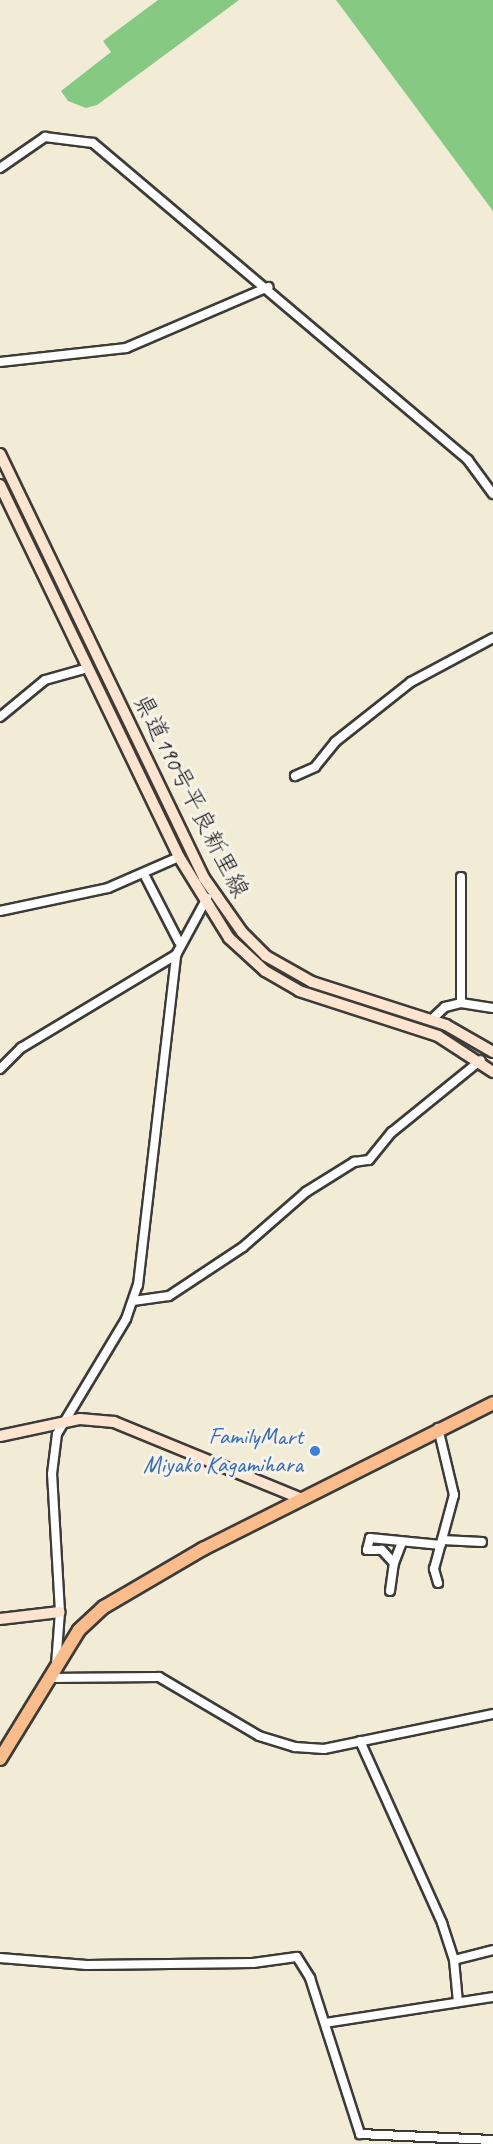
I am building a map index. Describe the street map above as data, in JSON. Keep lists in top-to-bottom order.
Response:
{
  "streets": {
    "main road": ["県道190号平良新里線"]
  },
  "places": ["FamilyMart Miyako Kagamihara"]
}
